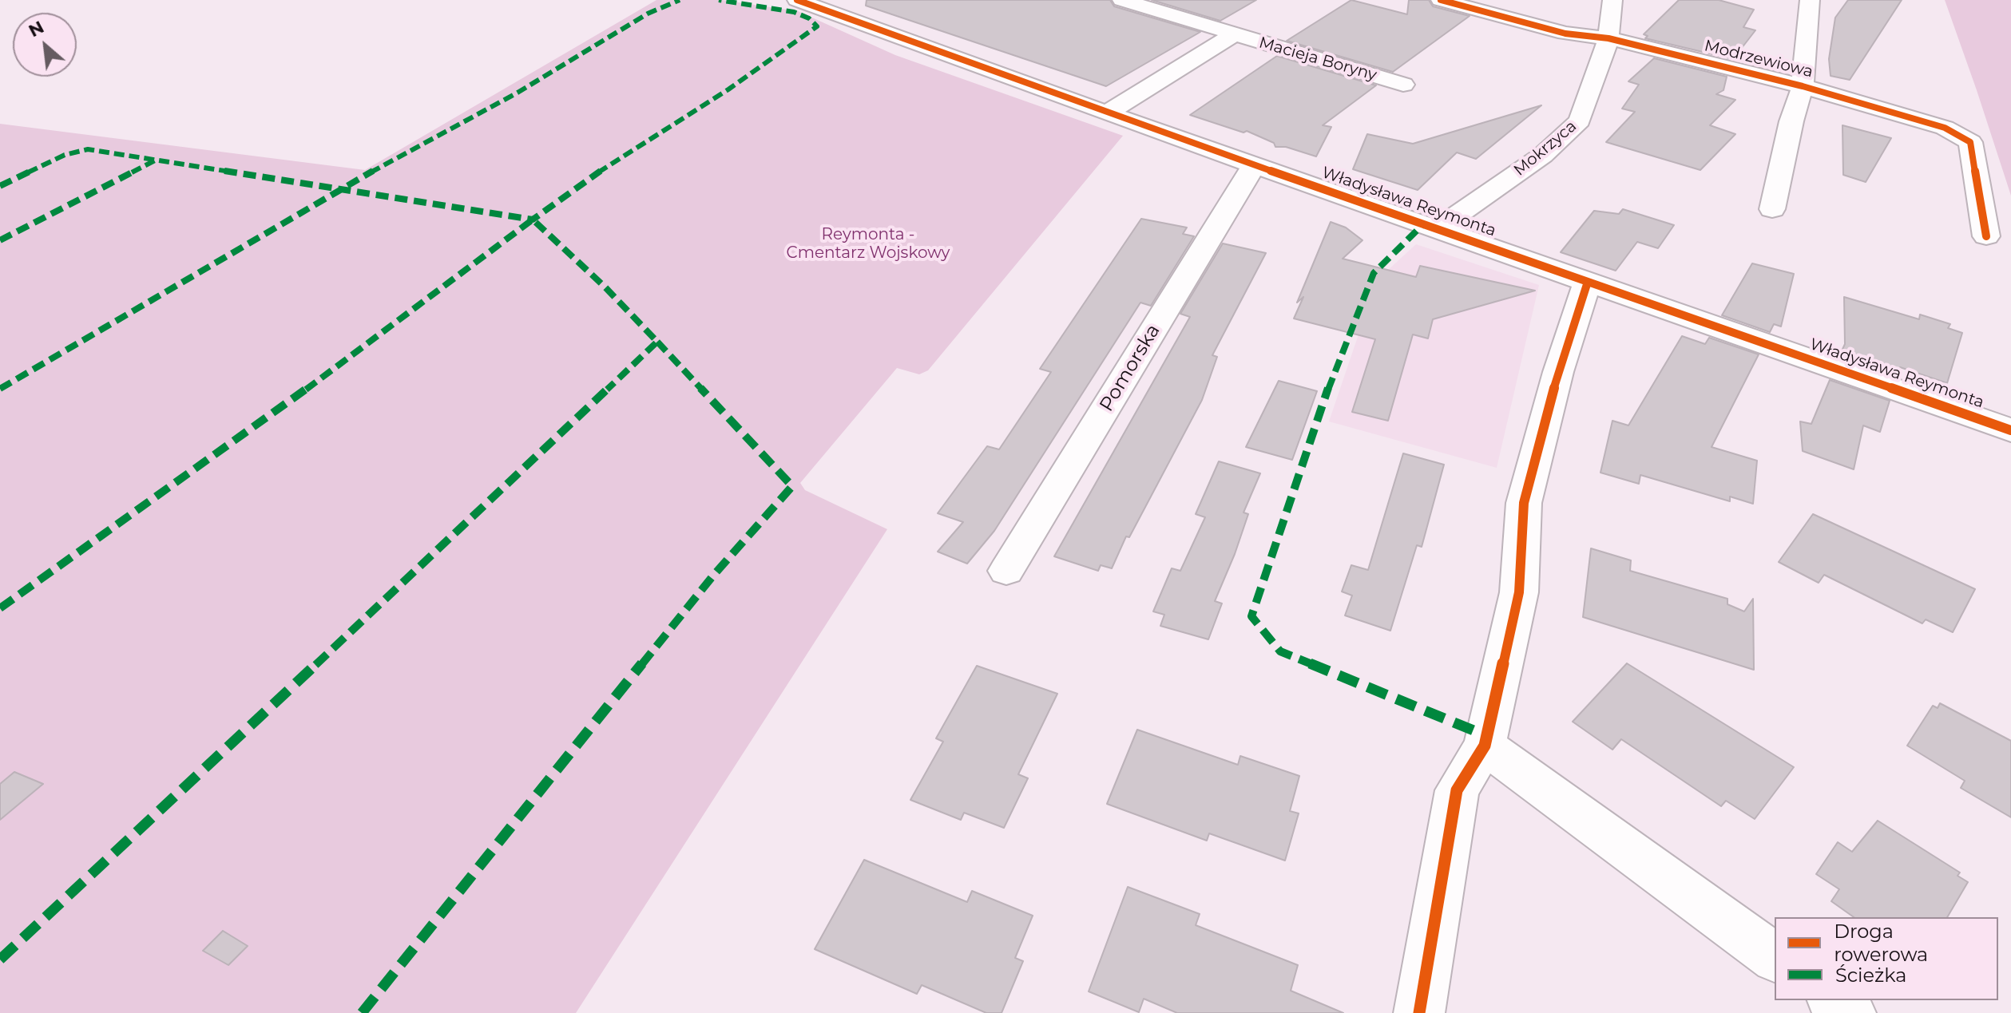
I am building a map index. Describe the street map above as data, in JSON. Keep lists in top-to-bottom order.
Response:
{
  "streets": {
    "street": [
      "Macieja Boryny",
      "Modrzewiowa",
      "Mokrzyca",
      "Władysława Reymonta",
      "Pomorska"
    ]
  },
  "crossings": [
    ["Macieja Boryny", "Władysława Reymonta"],
    ["Modrzewiowa", "Mokrzyca"],
    ["Mokrzyca", "Władysława Reymonta"],
    ["Władysława Reymonta", "Pomorska"]
  ],
  "parks": ["Reymonta - Cmentarz Wojskowy"],
  "legend": ["Droga rowerowa", "Ścieżka"],
  "north": "top left"
}
